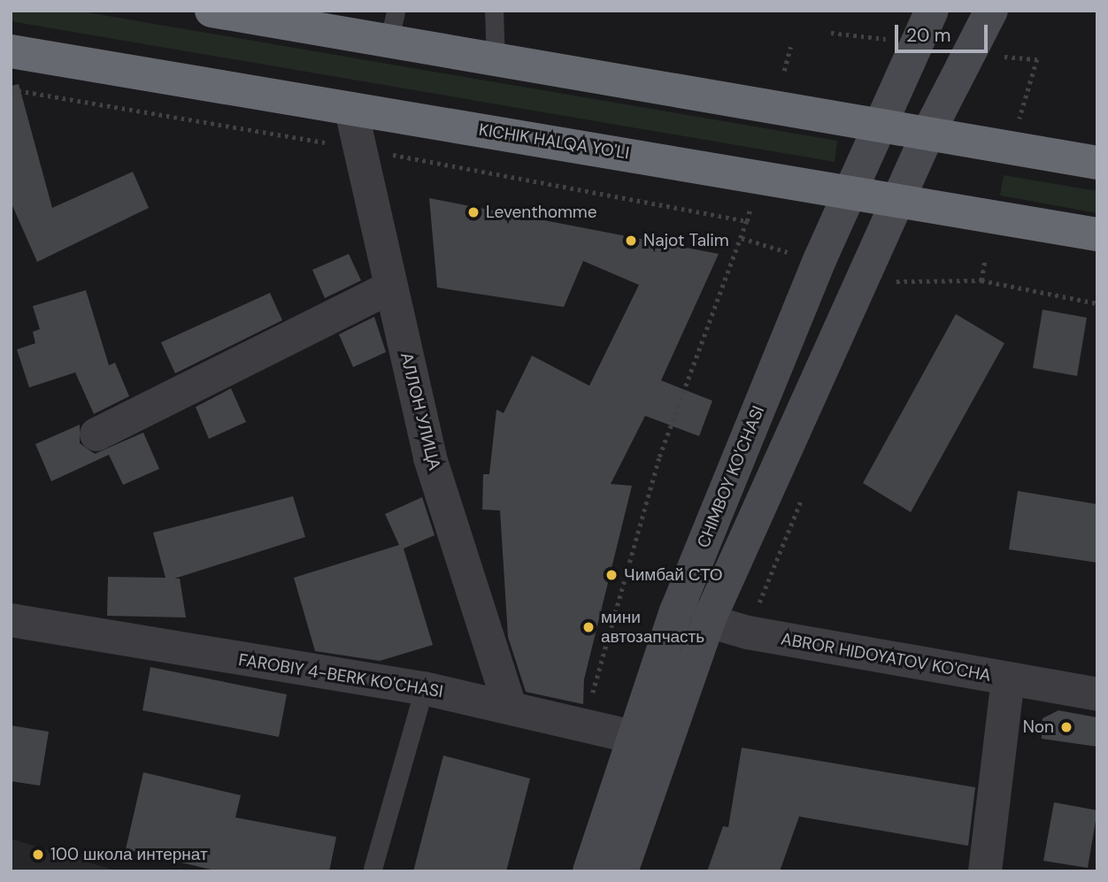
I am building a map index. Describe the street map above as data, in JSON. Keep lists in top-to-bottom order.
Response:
{
  "streets": {
    "highway": ["KICHIK HALQA YO'LI"],
    "main road": ["CHIMBOY KO'CHASI"],
    "street": ["АЛЛОН УЛИЦА", "ABROR HIDOYATOV KO'CHA", "FAROBIY 4-BERK KO'CHASI"]
  },
  "crossings": [
    ["KICHIK HALQA YO'LI", "АЛЛОН УЛИЦА"],
    ["KICHIK HALQA YO'LI", "CHIMBOY KO'CHASI"],
    ["АЛЛОН УЛИЦА", "FAROBIY 4-BERK KO'CHASI"],
    ["CHIMBOY KO'CHASI", "ABROR HIDOYATOV KO'CHA"],
    ["CHIMBOY KO'CHASI", "FAROBIY 4-BERK KO'CHASI"]
  ],
  "places": [
    "Leventhomme",
    "Najot Talim",
    "Чимбай СТО",
    "мини автозапчасть",
    "Non",
    "100 школа интернат"
  ],
  "scale_bar": "20 m"
}
